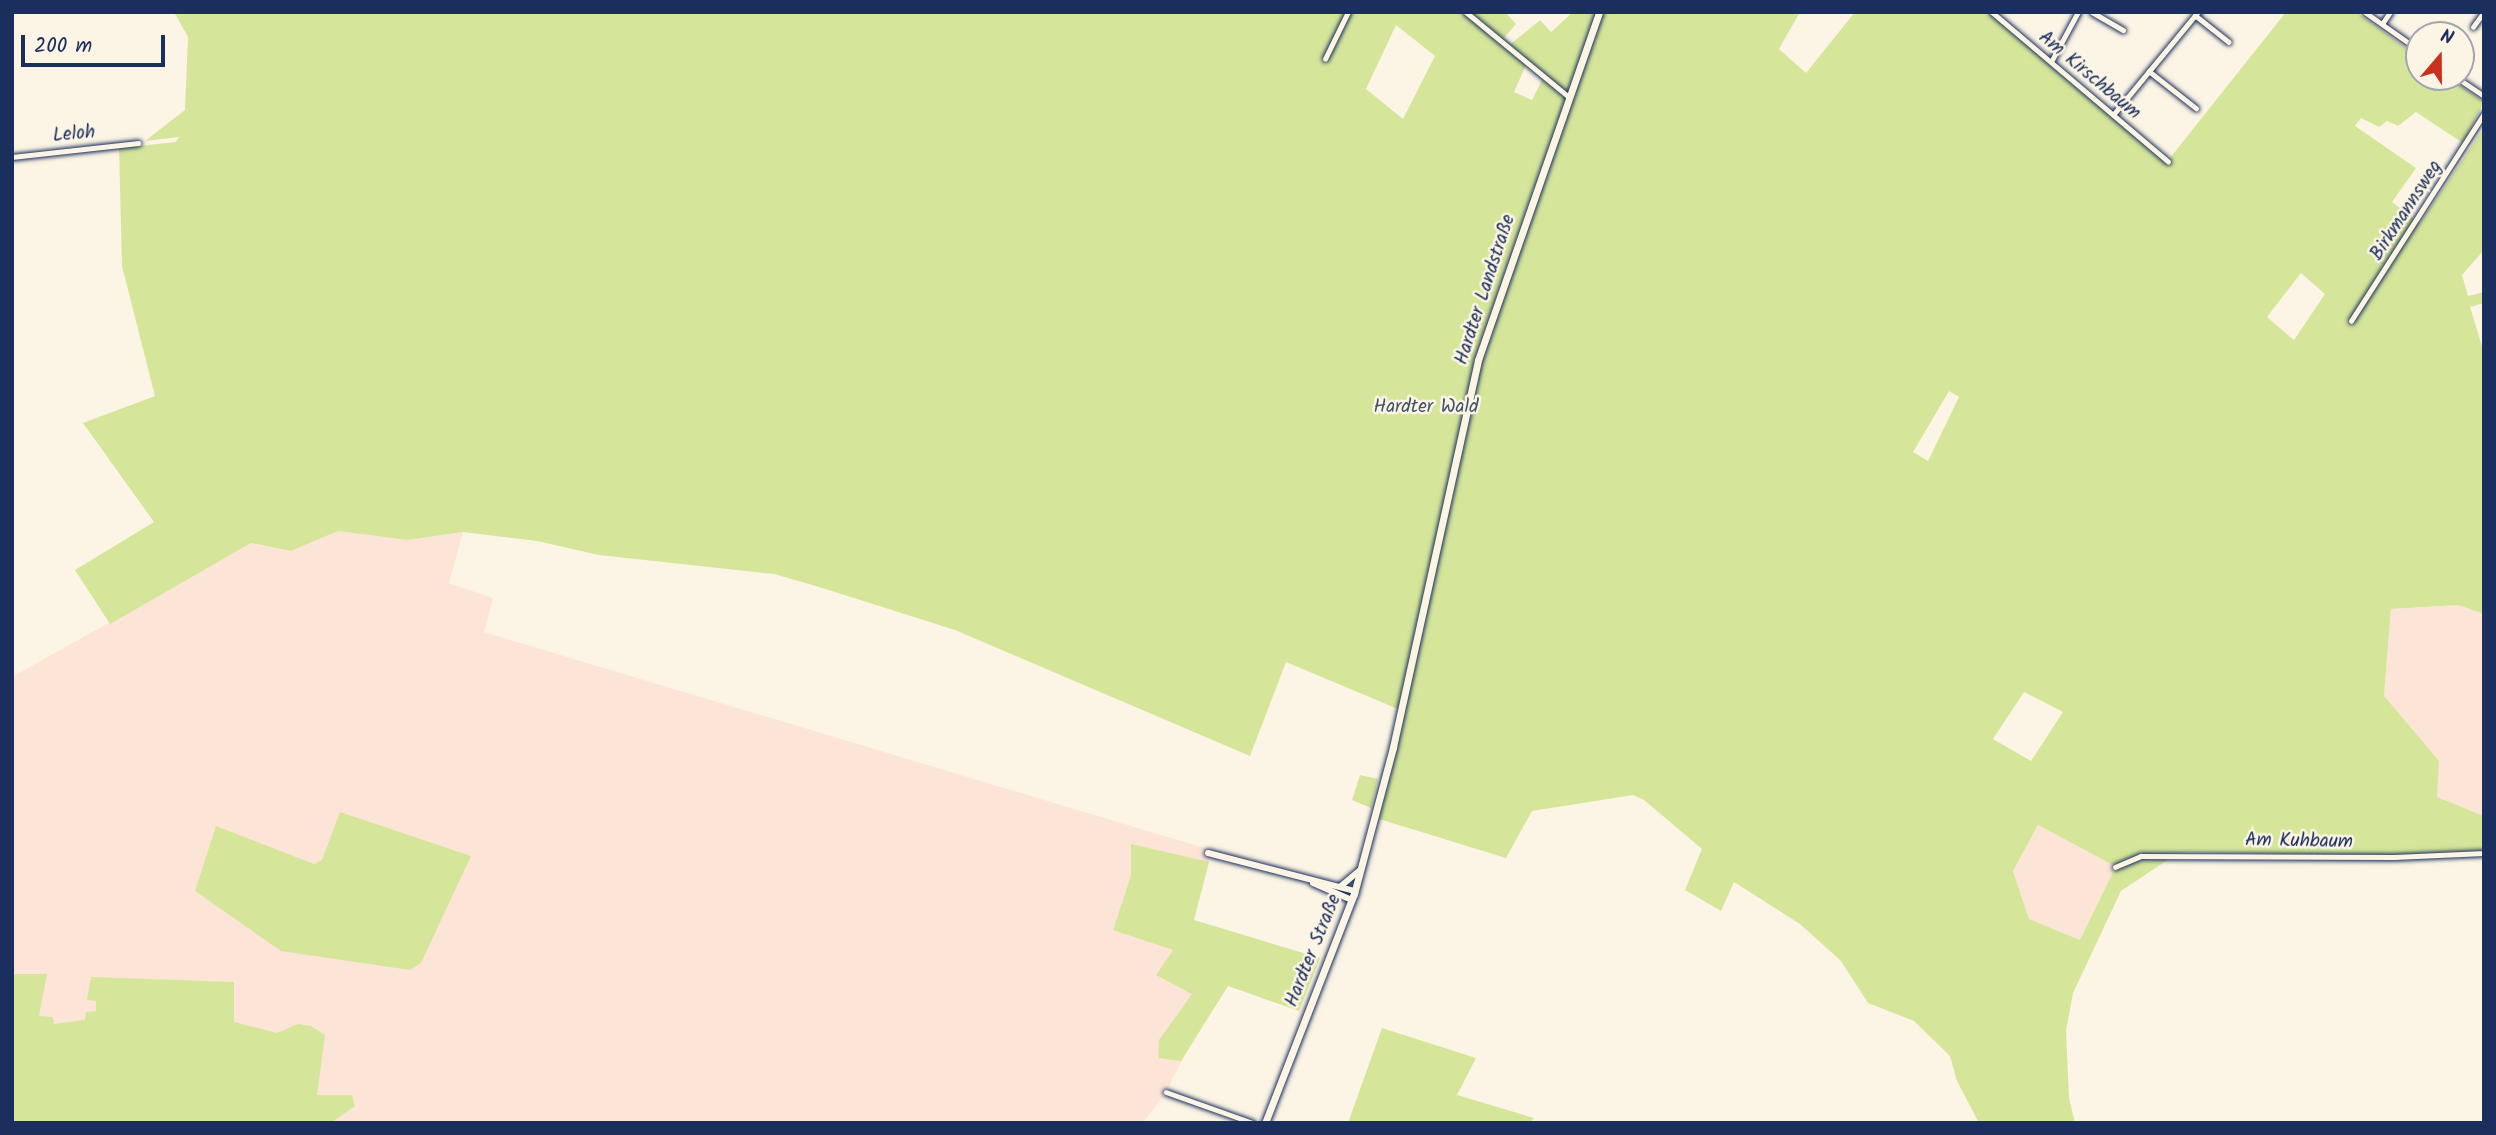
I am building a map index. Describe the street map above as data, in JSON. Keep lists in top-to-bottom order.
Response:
{
  "streets": {
    "main road": ["Hardter Landstraße", "Hardter Straße"],
    "street": [
      "Am Kirschbaum",
      "Leloh",
      "Birkmannsweg",
      "Am Kuhbaum"
    ]
  },
  "crossings": [
    ["Hardter Landstraße", "Hardter Straße"]
  ],
  "parks": ["Hardter Wald"],
  "scale_bar": "200 m",
  "north": "top"
}
